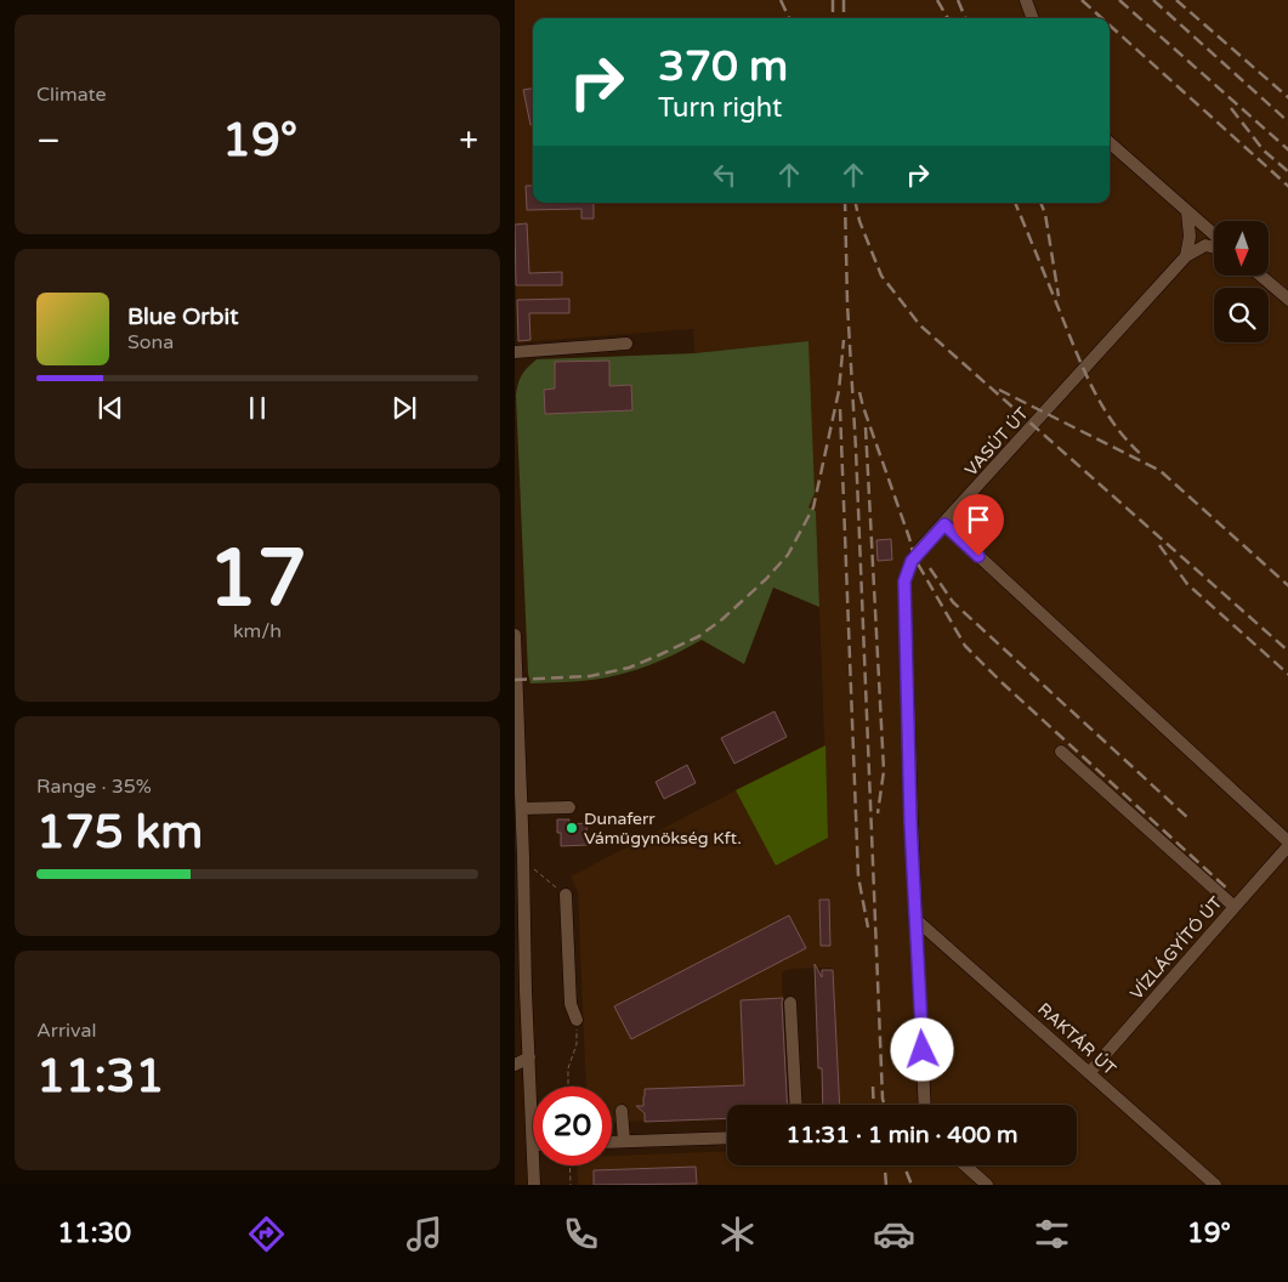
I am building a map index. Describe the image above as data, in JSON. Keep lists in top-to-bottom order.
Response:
{
  "streets": {
    "street": ["VASÚT ÚT", "VÍZLÁGYÍTÓ ÚT", "RAKTÁR ÚT"]
  },
  "crossings": [
    ["VASÚT ÚT", "RAKTÁR ÚT"],
    ["VÍZLÁGYÍTÓ ÚT", "RAKTÁR ÚT"]
  ],
  "places": ["Dunaferr Vámügynökség Kft."],
  "north": "bottom",
  "page": {
    "tile": [
      "Climate",
      ["17", "km/h"],
      ["Range · 35%", "175 km"],
      ["Arrival", "11:31"]
    ],
    "turn": ["370 m", "Turn right"],
    "heat": ["−", "19°", "+"],
    "song": ["Blue Orbit", "Sona"],
    "limit": "20",
    "trip": "11:31 · 1 min · 400 m",
    "tabs": ["11:30", "19°"]
  }
}
